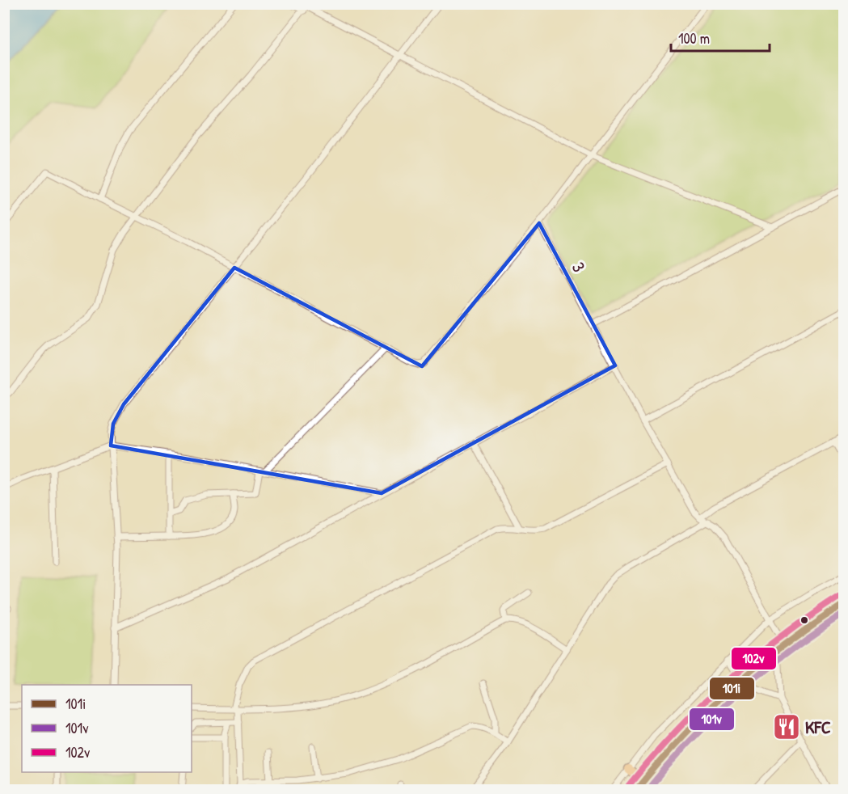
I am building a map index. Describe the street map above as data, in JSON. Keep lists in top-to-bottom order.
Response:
{
  "streets": {
    "street": ["3"]
  },
  "places": {
    "restaurant": ["KFC"]
  },
  "lines": ["transit line 102v", "transit line 101i", "transit line 101v"],
  "legend": ["101i", "101v", "102v"],
  "scale_bar": "100 m"
}
